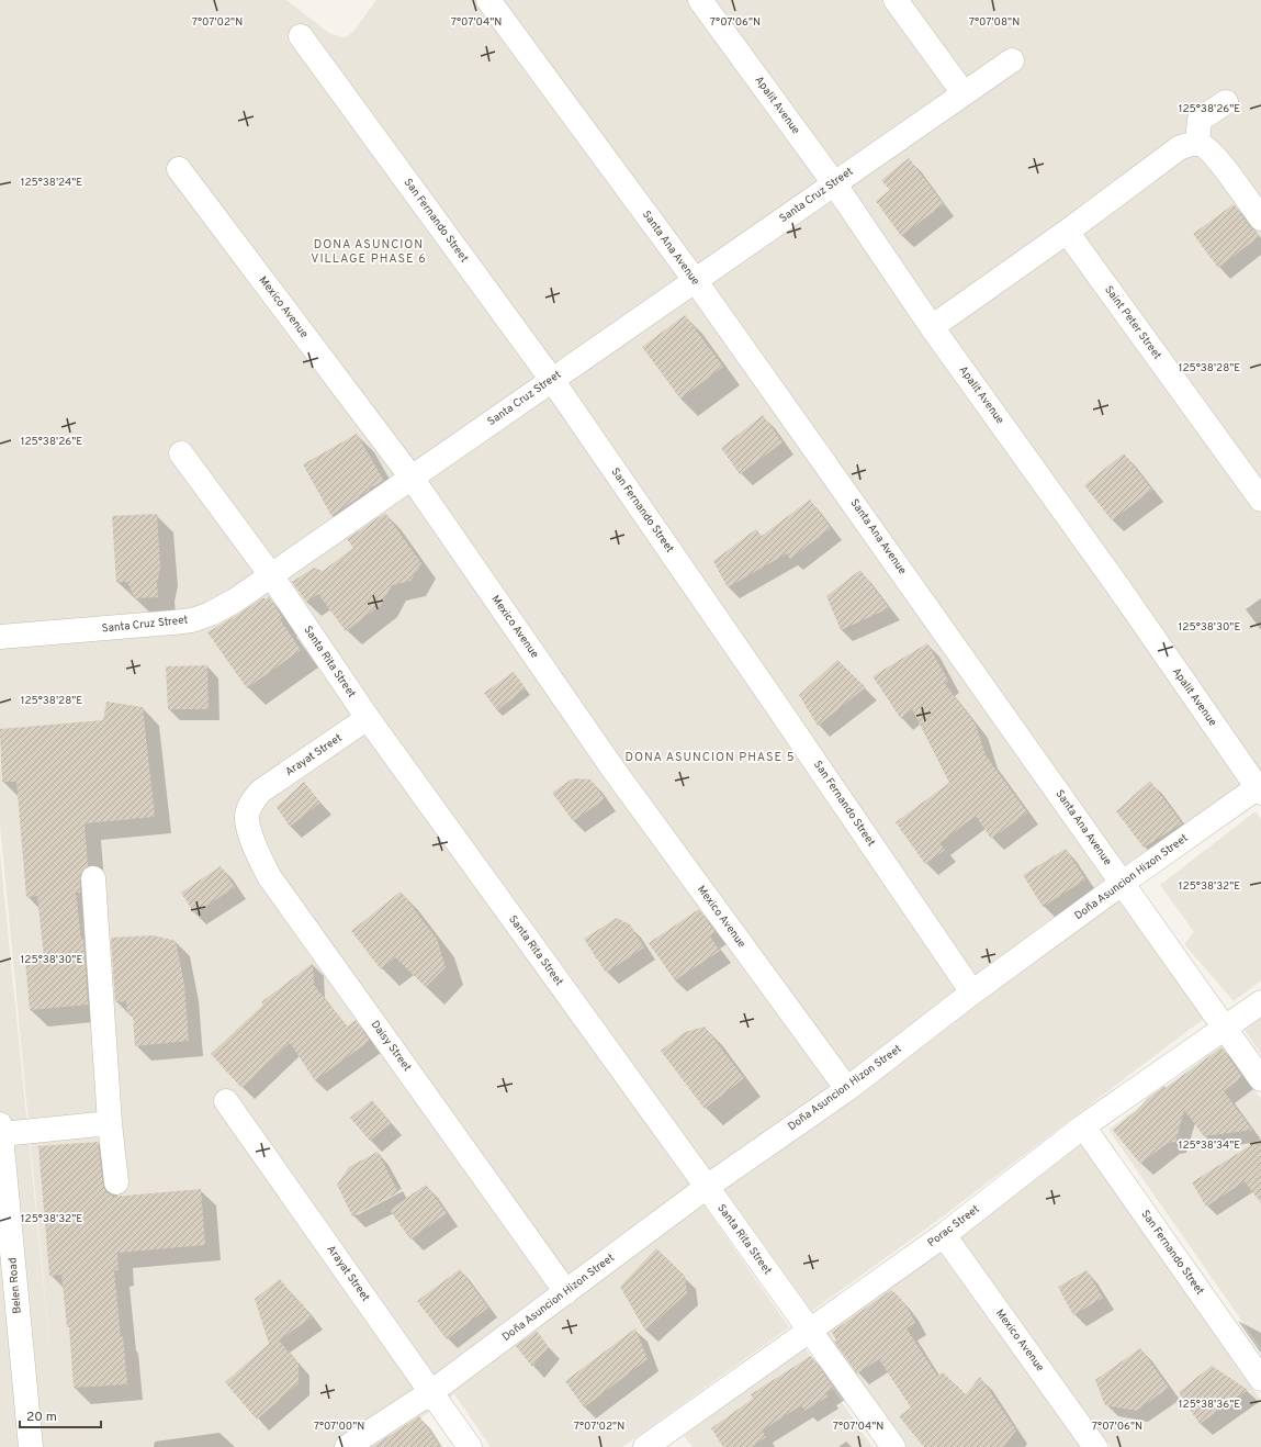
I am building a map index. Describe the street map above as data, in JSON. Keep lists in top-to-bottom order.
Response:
{
  "streets": {
    "street": [
      "Apalit Avenue",
      "Santa Cruz Street",
      "San Fernando Street",
      "Santa Ana Avenue",
      "Mexico Avenue",
      "Saint Peter Street",
      "Santa Rita Street",
      "Arayat Street",
      "Doña Asuncion Hizon Street",
      "Daisy Street",
      "Porac Street",
      "Belen Road"
    ]
  },
  "crossings": [
    ["Apalit Avenue", "Santa Cruz Street"],
    ["Apalit Avenue", "Doña Asuncion Hizon Street"],
    ["Santa Cruz Street", "San Fernando Street"],
    ["Santa Cruz Street", "Santa Ana Avenue"],
    ["Santa Cruz Street", "Mexico Avenue"],
    ["Santa Cruz Street", "Santa Rita Street"],
    ["San Fernando Street", "Doña Asuncion Hizon Street"],
    ["San Fernando Street", "Porac Street"],
    ["Santa Ana Avenue", "Doña Asuncion Hizon Street"],
    ["Santa Ana Avenue", "Porac Street"],
    ["Mexico Avenue", "Doña Asuncion Hizon Street"],
    ["Mexico Avenue", "Porac Street"],
    ["Santa Rita Street", "Arayat Street"],
    ["Santa Rita Street", "Doña Asuncion Hizon Street"],
    ["Santa Rita Street", "Porac Street"],
    ["Arayat Street", "Doña Asuncion Hizon Street"],
    ["Arayat Street", "Daisy Street"],
    ["Doña Asuncion Hizon Street", "Daisy Street"]
  ],
  "districts": ["DONA ASUNCION VILLAGE PHASE 6", "DONA ASUNCION PHASE 5"],
  "scale_bar": "20 m",
  "coordinates": [
    "7°07'02\"N",
    "7°07'04\"N",
    "7°07'06\"N",
    "7°07'08\"N",
    "125°38'26\"E",
    "125°38'24\"E",
    "125°38'28\"E",
    "125°38'30\"E",
    "125°38'32\"E",
    "125°38'34\"E",
    "125°38'36\"E",
    "7°07'00\"N"
  ]
}
